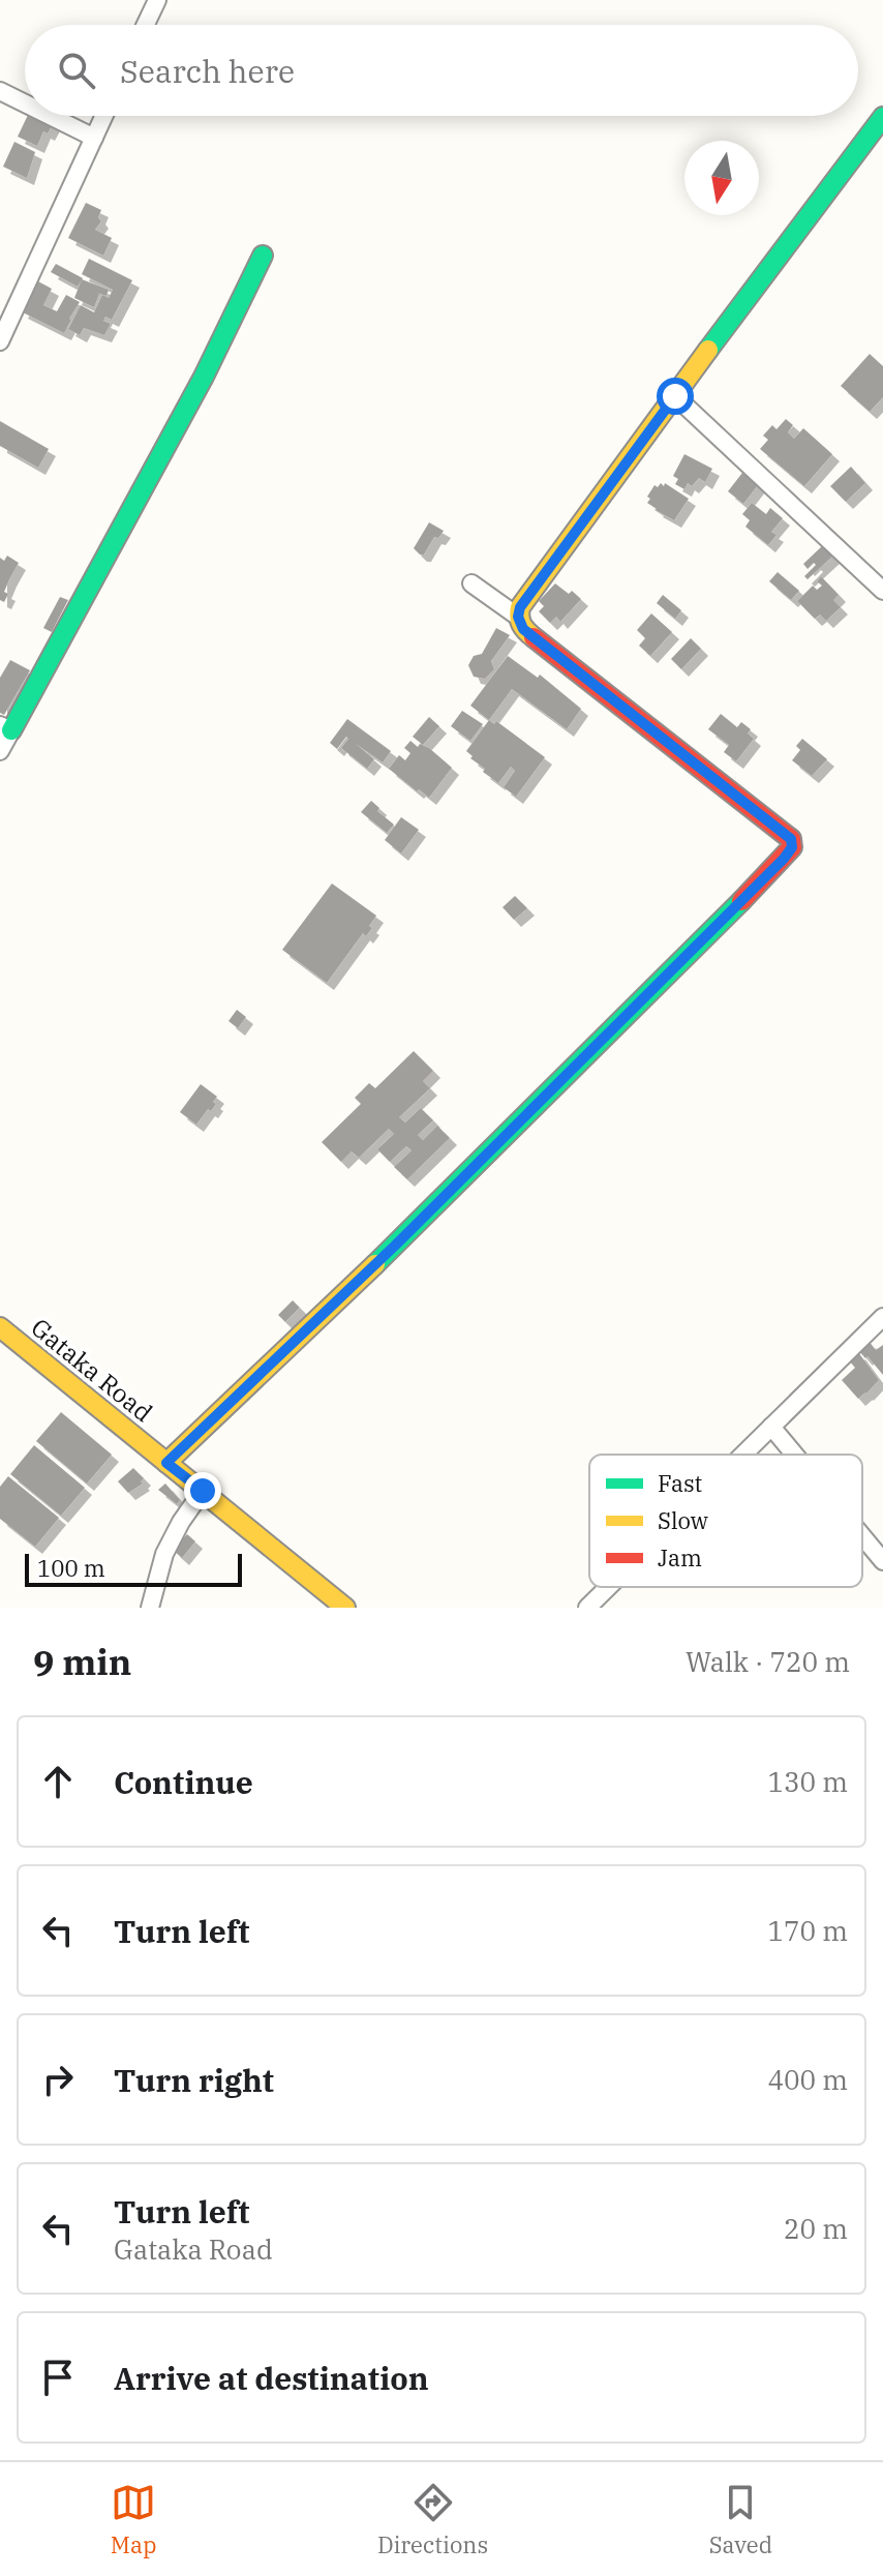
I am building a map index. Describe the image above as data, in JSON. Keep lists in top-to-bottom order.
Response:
{
  "streets": {
    "street": ["Gataka Road"]
  },
  "legend": ["Fast", "Slow", "Jam"],
  "scale_bar": "100 m",
  "north": "bottom",
  "page": {
    "search": "Search here",
    "scale": "100 m",
    "heading": ["9 min", "Walk · 720 m"],
    "list": [
      ["Continue", "130 m"],
      ["Turn left", "170 m"],
      ["Turn right", "400 m"],
      ["Turn left", "Gataka Road", "20 m"],
      "Arrive at destination"
    ],
    "nav": ["Map", "Directions", "Saved"]
  }
}
